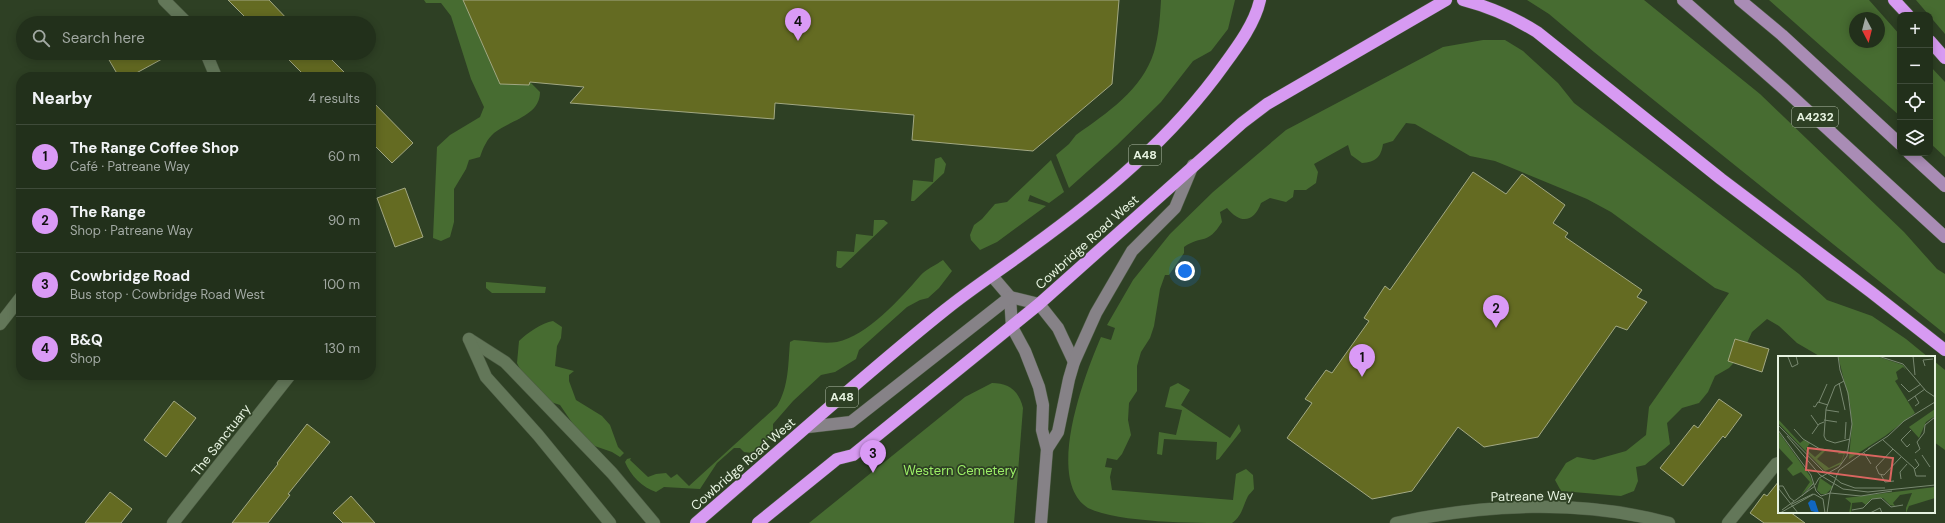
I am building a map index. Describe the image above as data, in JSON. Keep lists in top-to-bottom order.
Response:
{
  "streets": {
    "highway": ["A48", "Cowbridge Road West"],
    "main road": ["A4232"],
    "street": ["The Sanctuary", "Patreane Way"]
  },
  "parks": ["Western Cemetery"],
  "north": "bottom",
  "page": {
    "pins": [
      "4",
      "2",
      "1",
      "3"
    ],
    "map_buttons": ["+", "−"],
    "search": "Search here",
    "heading": ["Nearby", "4 results"],
    "list": [
      {
        "mark": "1",
        "name": "The Range Coffee Shop",
        "note": "Café · Patreane Way",
        "value": "60 m"
      },
      {
        "mark": "2",
        "name": "The Range",
        "note": "Shop · Patreane Way",
        "value": "90 m"
      },
      {
        "mark": "3",
        "name": "Cowbridge Road",
        "note": "Bus stop · Cowbridge Road West",
        "value": "100 m"
      },
      {
        "mark": "4",
        "name": "B&Q",
        "note": "Shop",
        "value": "130 m"
      }
    ]
  }
}
